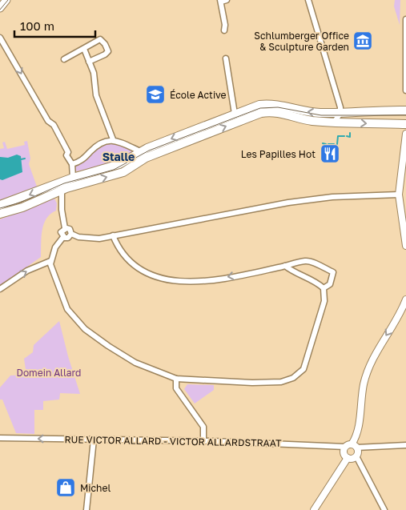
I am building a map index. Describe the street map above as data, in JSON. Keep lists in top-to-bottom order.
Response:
{
  "streets": {
    "street": ["RUE VICTOR ALLARD - VICTOR ALLARDSTRAAT"]
  },
  "districts": ["Stalle"],
  "parks": ["Domein Allard"],
  "places": {
    "museum": ["Schlumberger Office & Sculpture Garden"],
    "school or university": ["École Active"],
    "restaurant": ["Les Papilles Hot"],
    "shop": ["Michel"]
  },
  "scale_bar": "100 m"
}
